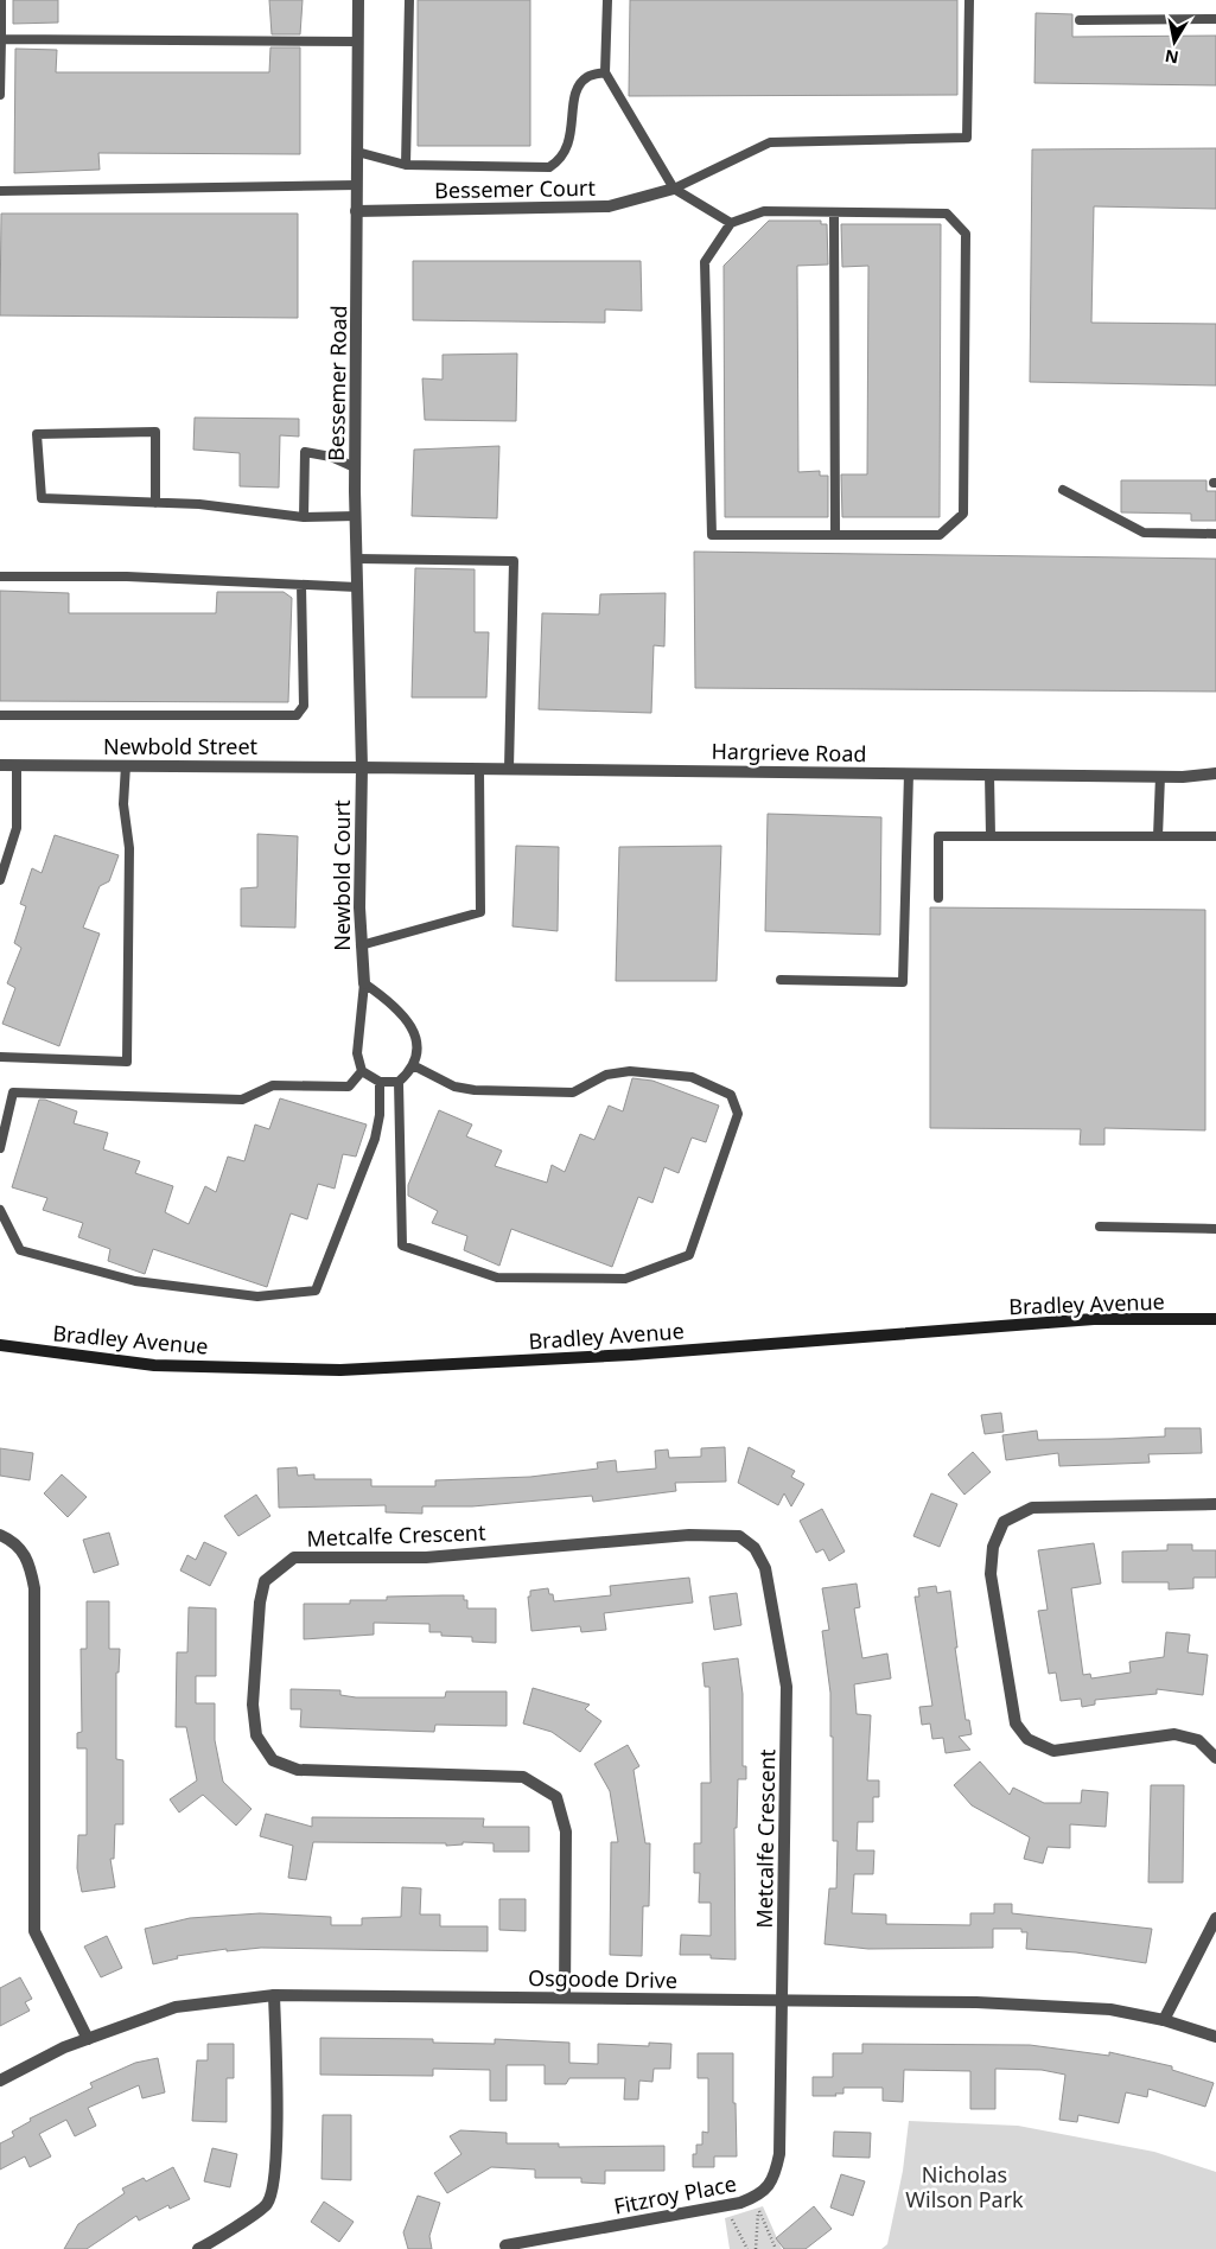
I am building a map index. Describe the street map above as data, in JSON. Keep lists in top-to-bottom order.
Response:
{
  "streets": {
    "main road": ["Bradley Avenue"],
    "street": [
      "Bessemer Court",
      "Bessemer Road",
      "Newbold Street",
      "Hargrieve Road",
      "Newbold Court",
      "Metcalfe Crescent",
      "Osgoode Drive",
      "Fitzroy Place"
    ]
  },
  "crossings": [
    ["Bessemer Court", "Bessemer Road"],
    ["Bessemer Road", "Newbold Street"],
    ["Bessemer Road", "Hargrieve Road"],
    ["Bessemer Road", "Newbold Court"],
    ["Newbold Street", "Hargrieve Road"],
    ["Newbold Street", "Newbold Court"],
    ["Hargrieve Road", "Newbold Court"],
    ["Metcalfe Crescent", "Osgoode Drive"],
    ["Metcalfe Crescent", "Fitzroy Place"],
    ["Osgoode Drive", "Fitzroy Place"]
  ],
  "parks": ["Nicholas Wilson Park"],
  "north": "bottom"
}
